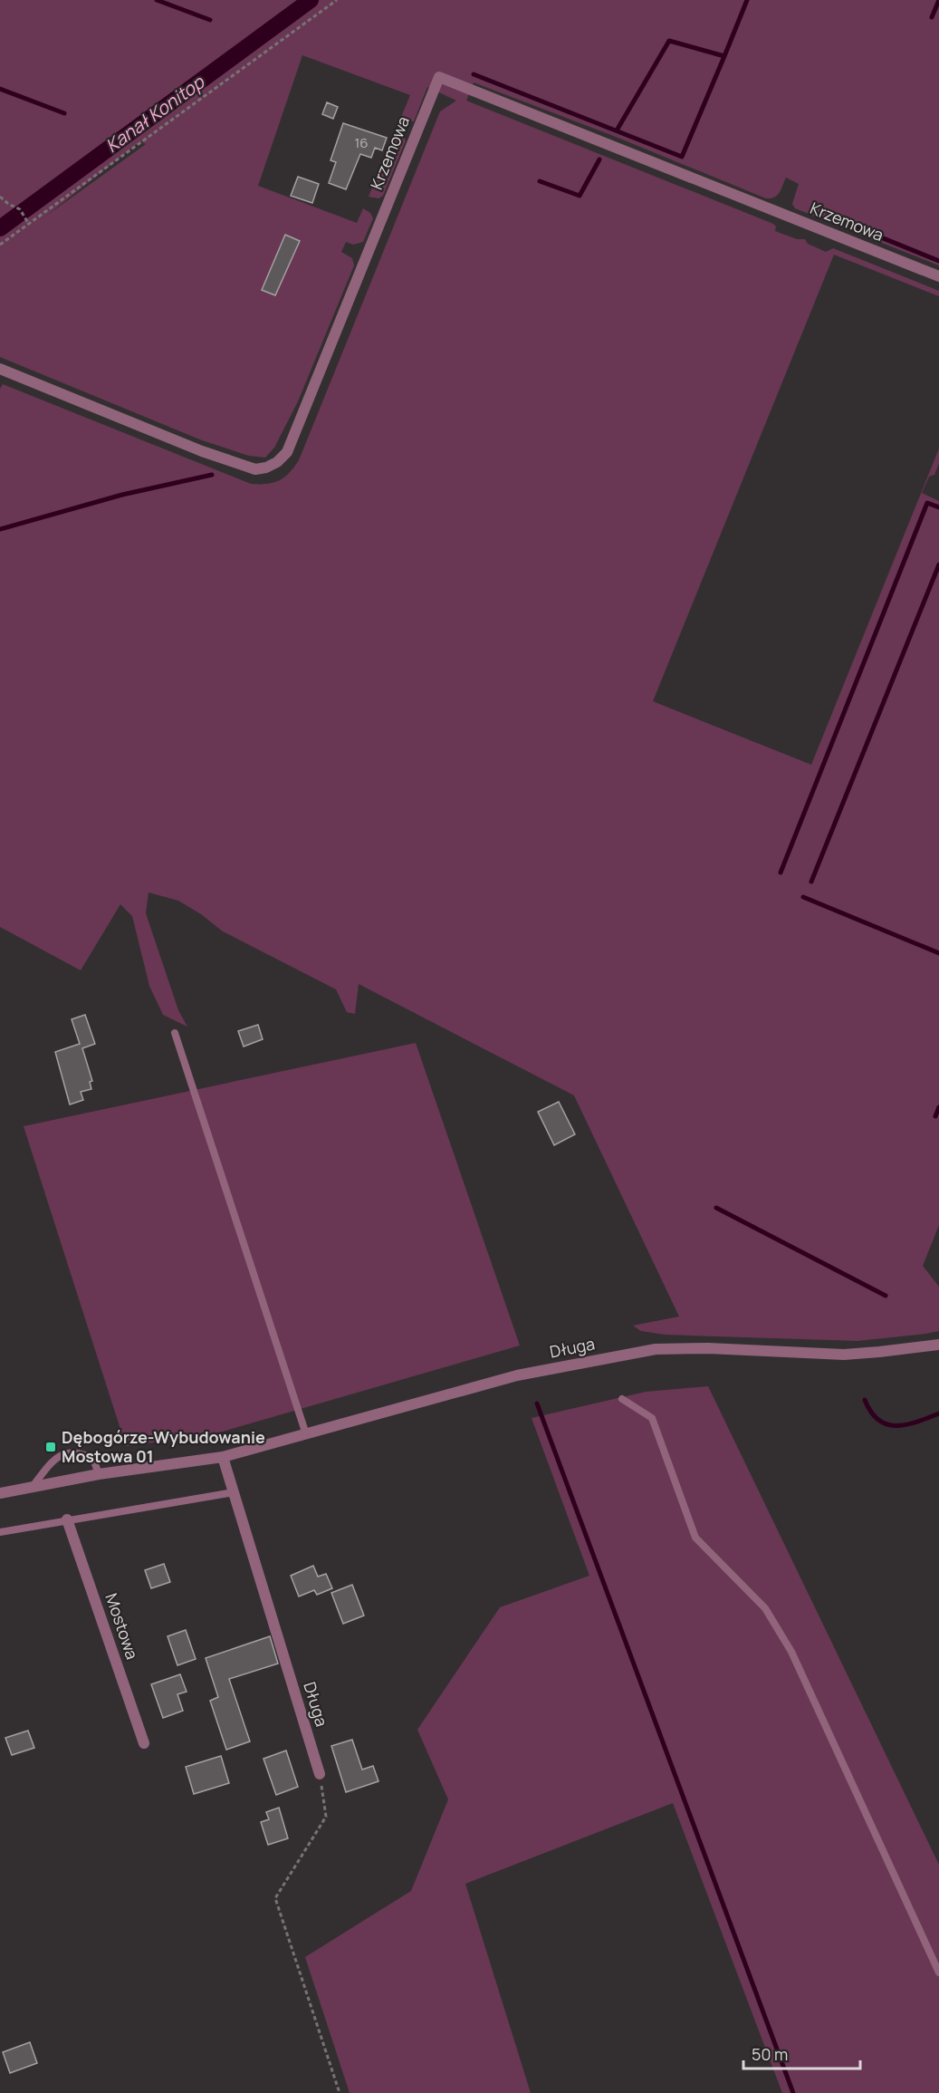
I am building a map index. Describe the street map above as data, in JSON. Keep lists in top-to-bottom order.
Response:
{
  "streets": {
    "street": ["Krzemowa", "Długa", "Mostowa"]
  },
  "water": ["Kanał Konitop"],
  "places": {
    "transit": ["Dębogórze-Wybudowanie Mostowa 01"]
  },
  "house_numbers": ["16"],
  "scale_bar": "50 m"
}
